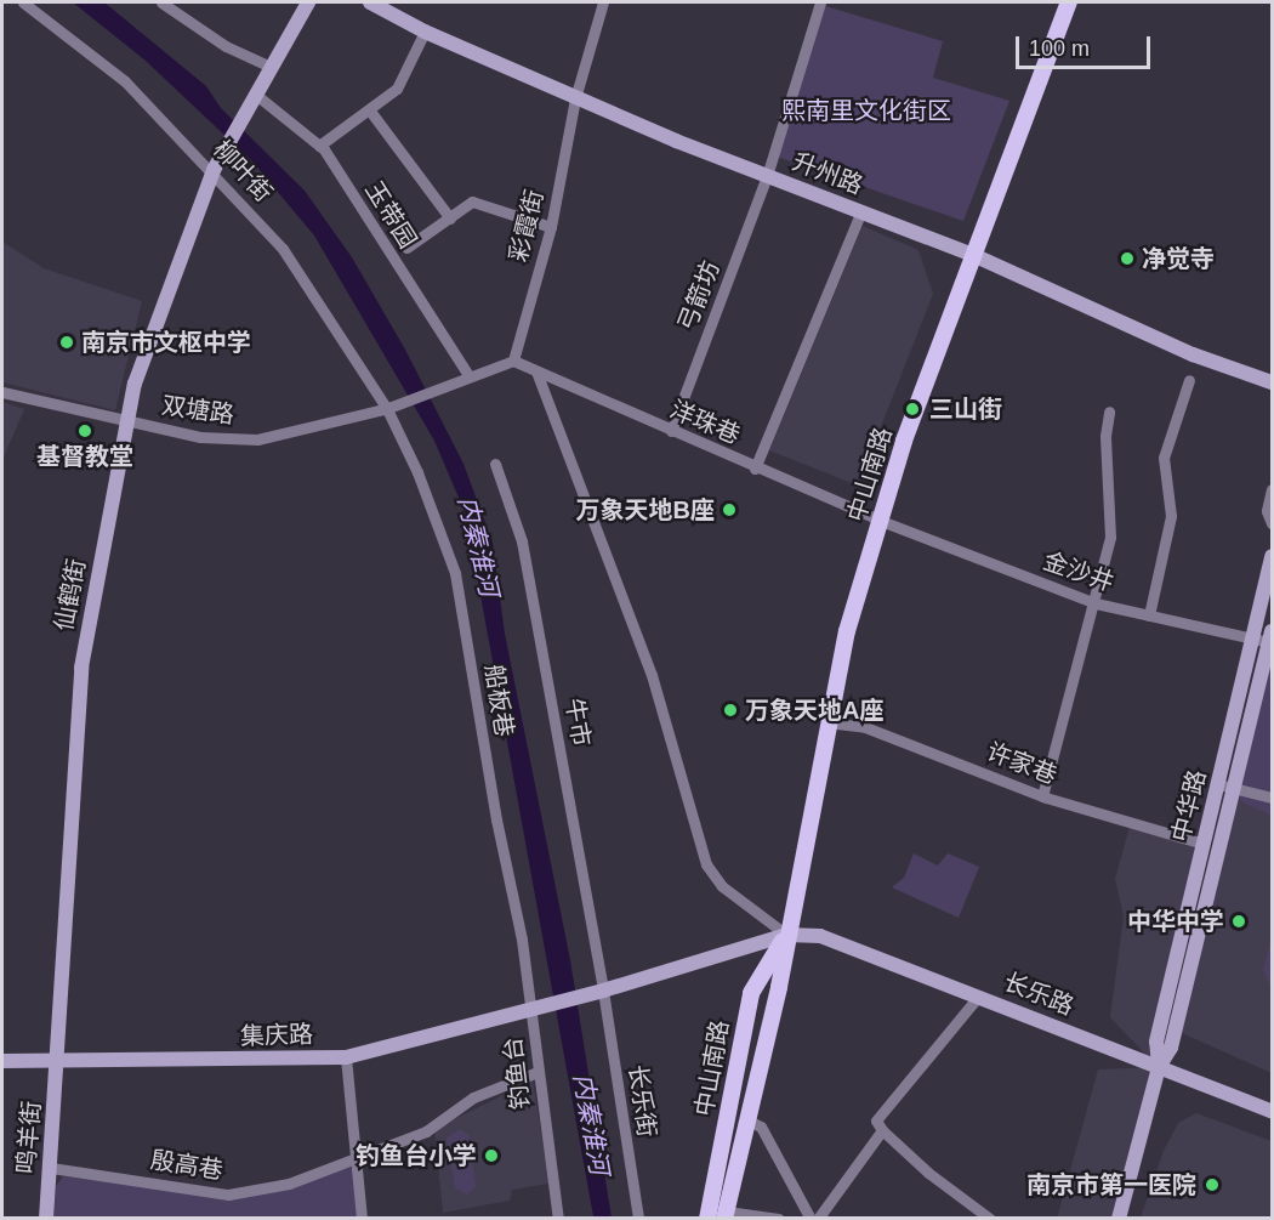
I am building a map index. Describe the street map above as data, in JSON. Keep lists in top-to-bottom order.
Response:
{
  "streets": {
    "main road": [
      "升州路",
      "中山南路",
      "仙鹤街",
      "中华路",
      "长乐路",
      "集庆路",
      "鸣羊街"
    ],
    "street": [
      "柳叶街",
      "玉带园",
      "彩霞街",
      "弓箭坊",
      "双塘路",
      "洋珠巷",
      "金沙井",
      "船板巷",
      "牛市",
      "许家巷",
      "钓鱼台",
      "长乐街",
      "殷高巷"
    ]
  },
  "crossings": [
    ["柳叶街", "双塘路"],
    ["柳叶街", "仙鹤街"],
    ["柳叶街", "船板巷"],
    ["升州路", "彩霞街"],
    ["升州路", "弓箭坊"],
    ["升州路", "中山南路"],
    ["玉带园", "双塘路"],
    ["玉带园", "仙鹤街"],
    ["彩霞街", "洋珠巷"],
    ["弓箭坊", "洋珠巷"],
    ["双塘路", "仙鹤街"],
    ["双塘路", "船板巷"],
    ["洋珠巷", "中山南路"],
    ["洋珠巷", "金沙井"],
    ["中山南路", "金沙井"],
    ["中山南路", "许家巷"],
    ["中山南路", "长乐路"],
    ["金沙井", "中华路"],
    ["仙鹤街", "集庆路"],
    ["仙鹤街", "鸣羊街"],
    ["船板巷", "集庆路"],
    ["船板巷", "钓鱼台"],
    ["牛市", "集庆路"],
    ["牛市", "长乐街"],
    ["许家巷", "中华路"],
    ["中华路", "长乐路"],
    ["集庆路", "钓鱼台"],
    ["集庆路", "长乐街"],
    ["集庆路", "鸣羊街"],
    ["钓鱼台", "殷高巷"],
    ["鸣羊街", "殷高巷"]
  ],
  "water": ["内秦淮河"],
  "parks": ["熙南里文化街区"],
  "places": [
    "净觉寺",
    "南京市文枢中学",
    "三山街",
    "基督教堂",
    "万象天地B座",
    "万象天地A座",
    "中华中学",
    "钓鱼台小学",
    "南京市第一医院"
  ],
  "scale_bar": "100 m"
}
